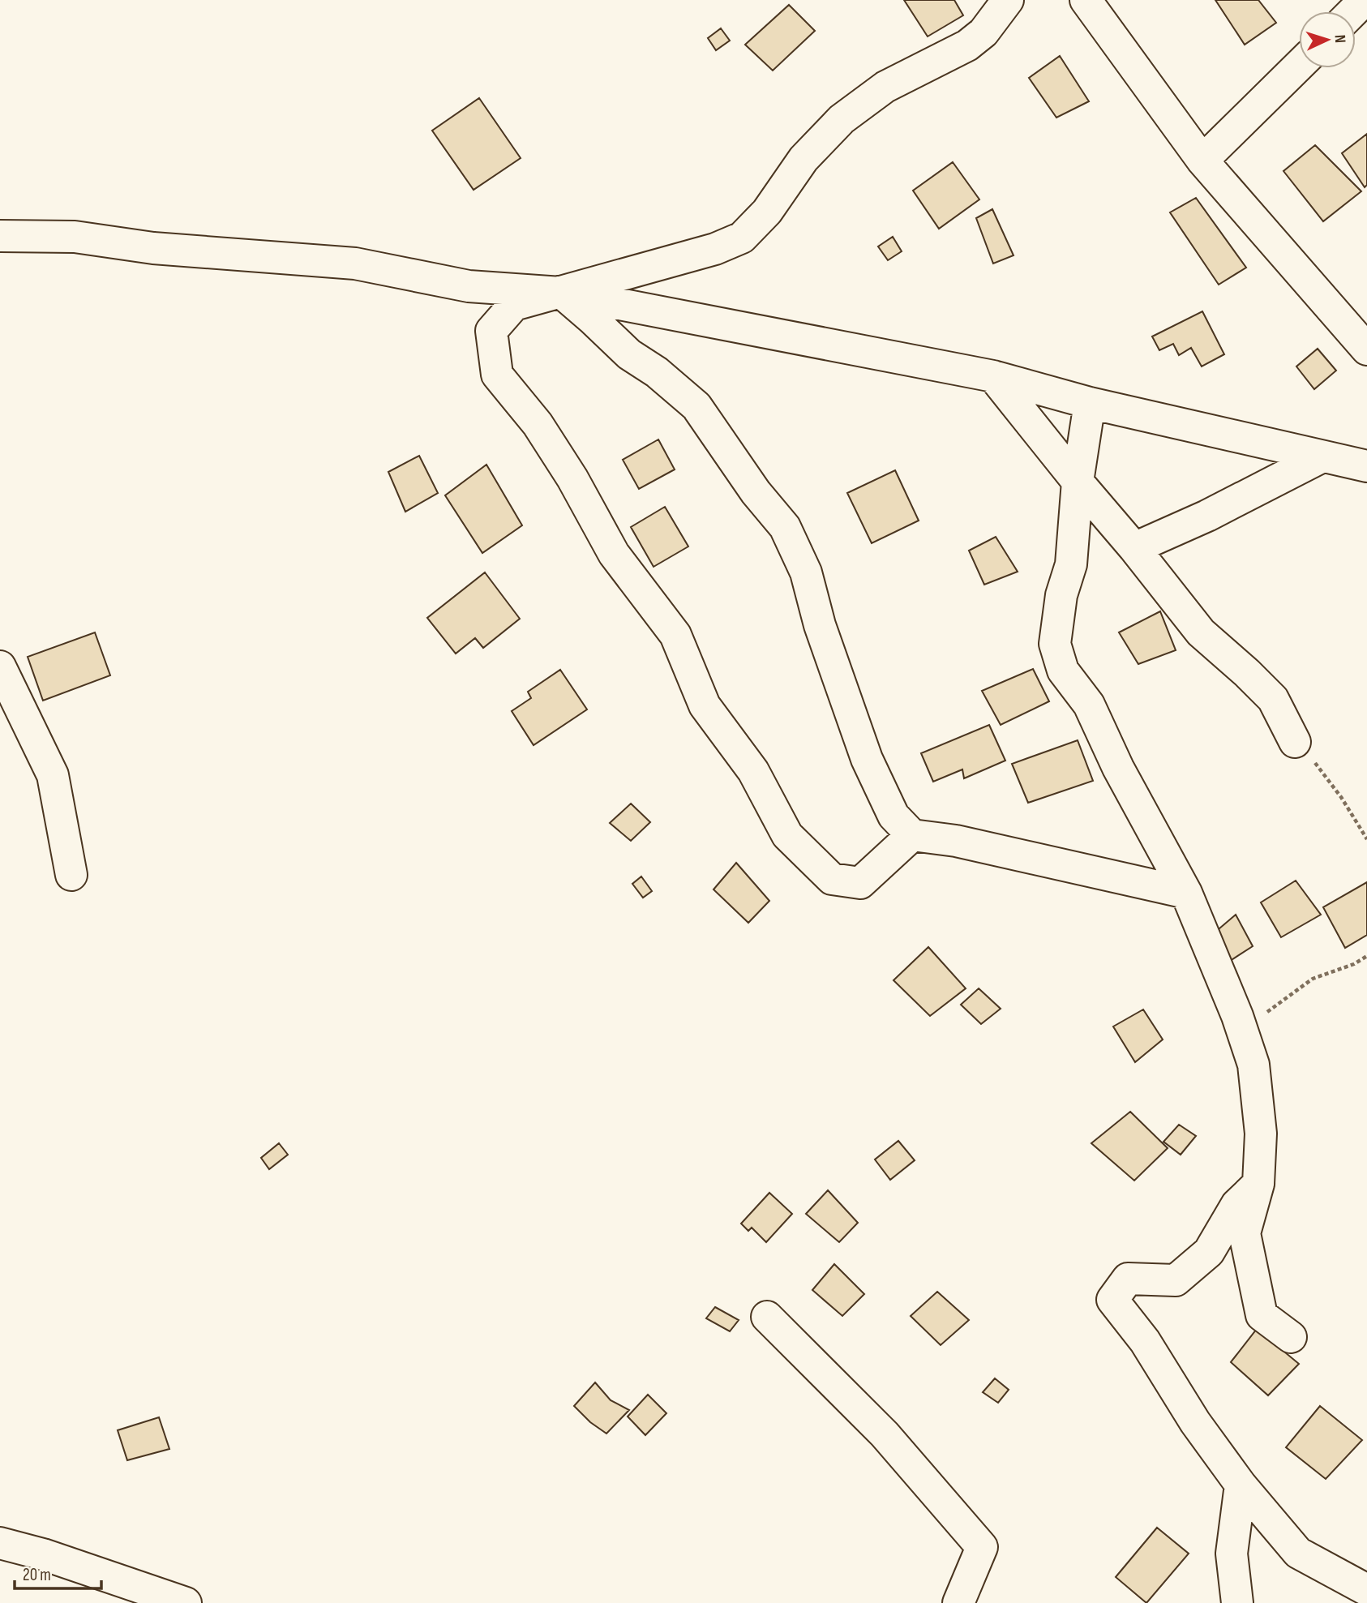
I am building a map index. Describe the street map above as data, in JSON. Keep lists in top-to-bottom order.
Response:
{
  "scale_bar": "20 m",
  "north": "right"
}
